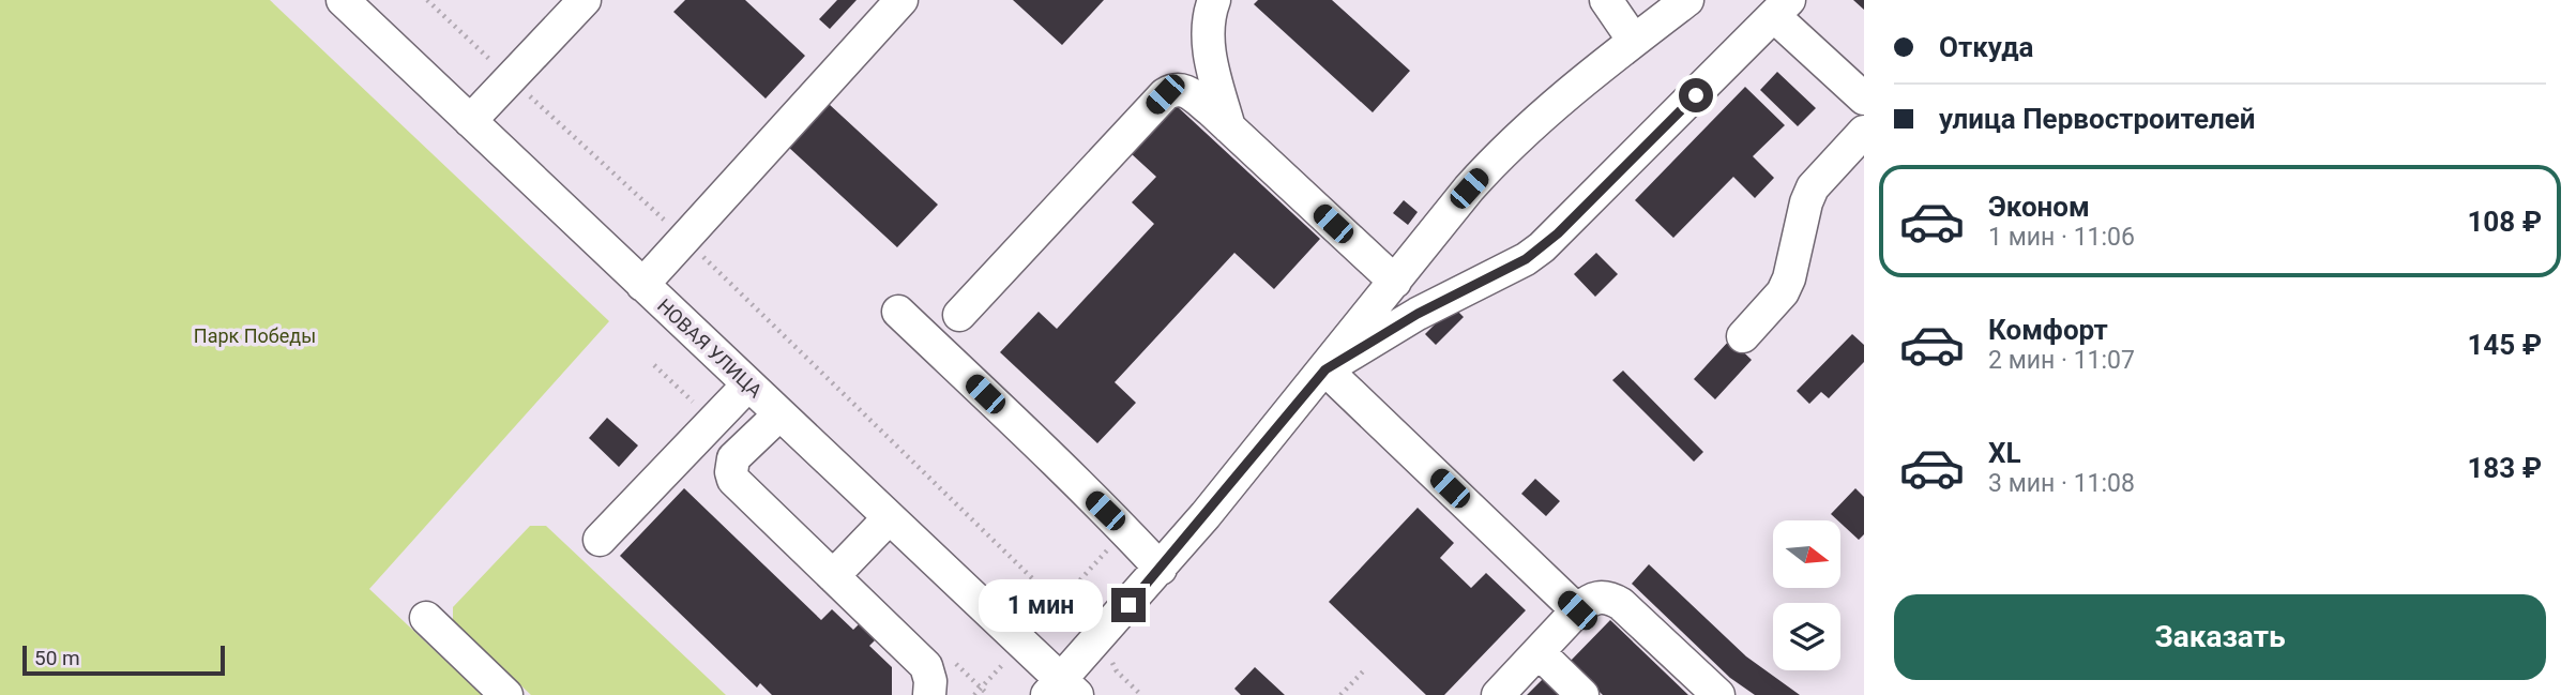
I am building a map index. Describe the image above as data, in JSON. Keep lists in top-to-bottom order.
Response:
{
  "streets": {
    "street": ["НОВАЯ УЛИЦА"]
  },
  "parks": ["Парк Победы"],
  "scale_bar": "50 m",
  "north": "right",
  "page": {
    "banner": ["Откуда", "улица Первостроителей"],
    "list": [
      {
        "name": "Эконом",
        "note": "1 мин · 11:06",
        "value": "108 ₽"
      },
      {
        "name": "Комфорт",
        "note": "2 мин · 11:07",
        "value": "145 ₽"
      },
      {
        "name": "XL",
        "note": "3 мин · 11:08",
        "value": "183 ₽"
      }
    ],
    "bubble": "1 мин",
    "buttons": "Заказать",
    "scale": "50 m"
  }
}
